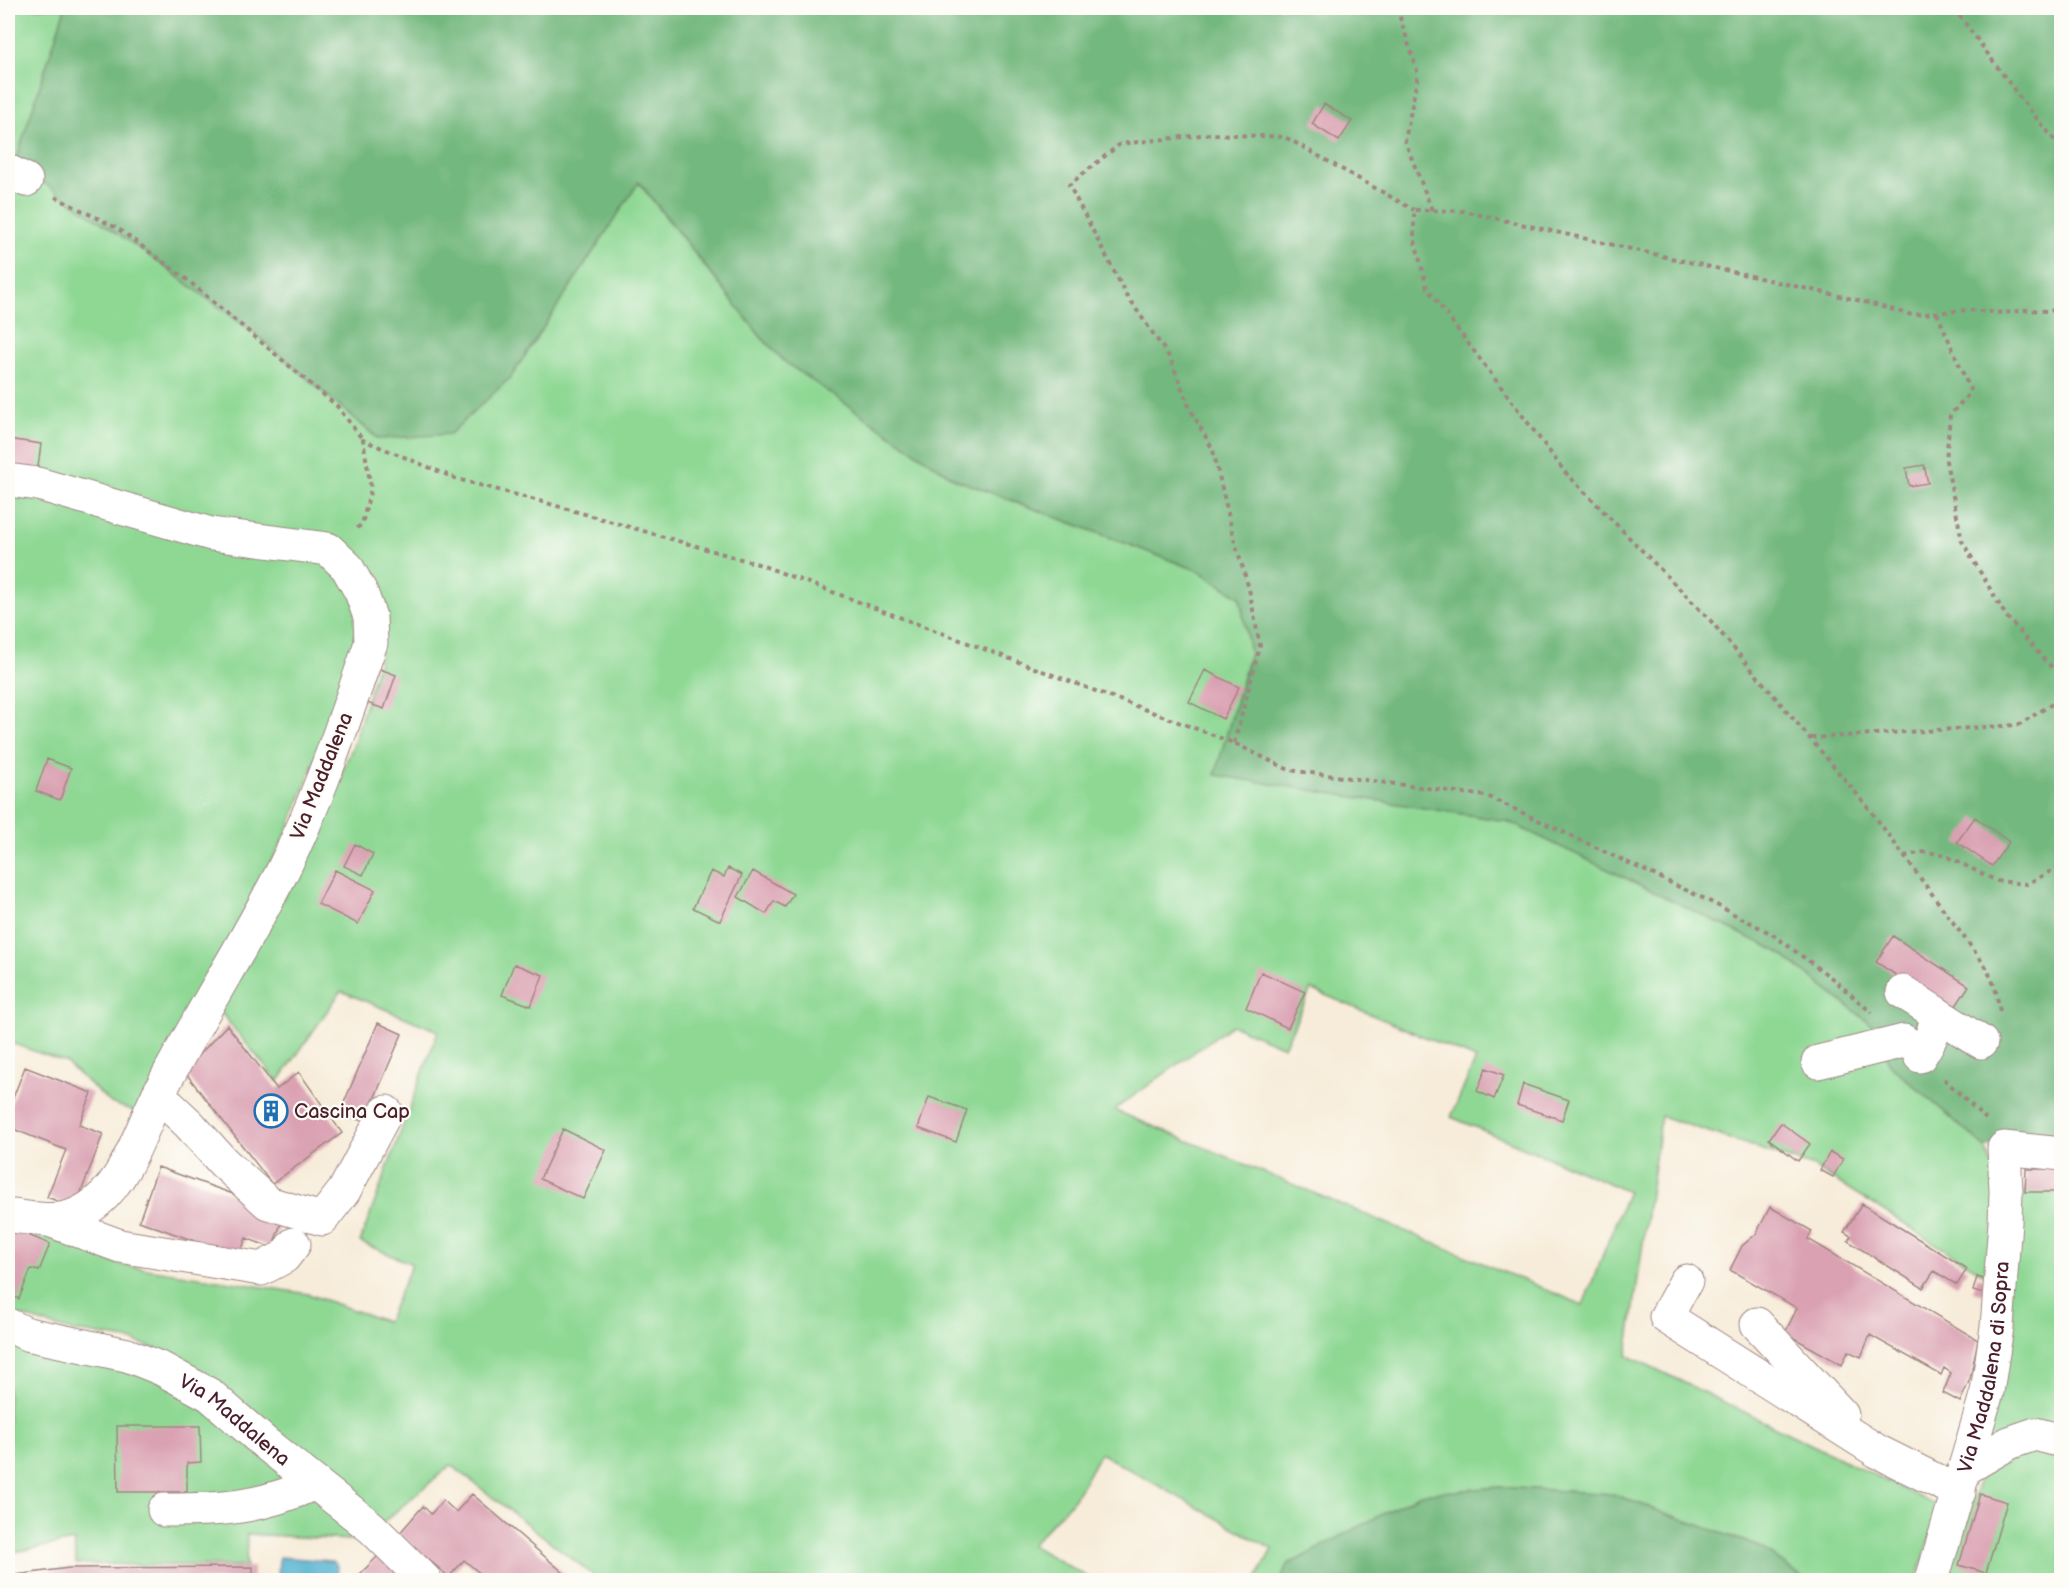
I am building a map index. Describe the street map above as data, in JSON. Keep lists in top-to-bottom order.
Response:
{
  "streets": {
    "street": ["Via Maddalena", "Via Maddalena di Sopra"]
  },
  "places": {
    "building": ["Cascina Cap"]
  }
}
